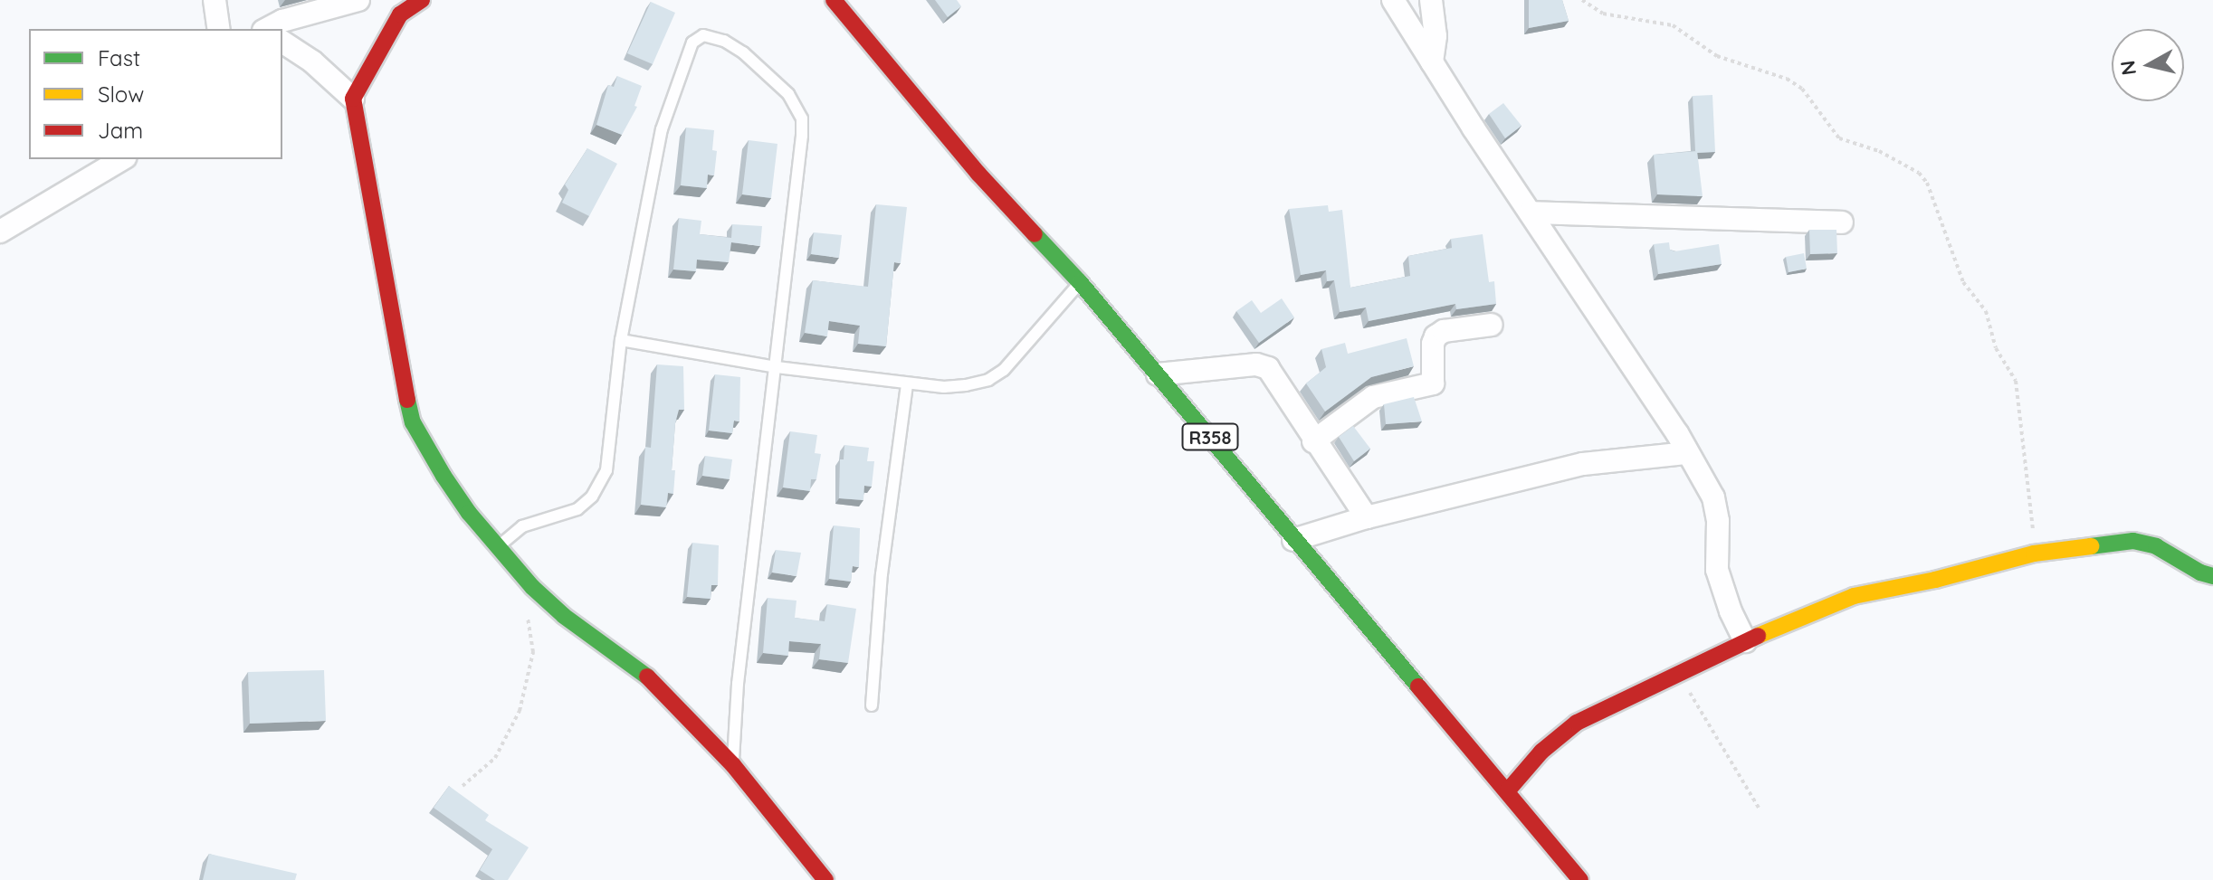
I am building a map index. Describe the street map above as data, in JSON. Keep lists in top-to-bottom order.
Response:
{
  "streets": {
    "street": ["R358"]
  },
  "legend": ["Fast", "Slow", "Jam"],
  "north": "left"
}
